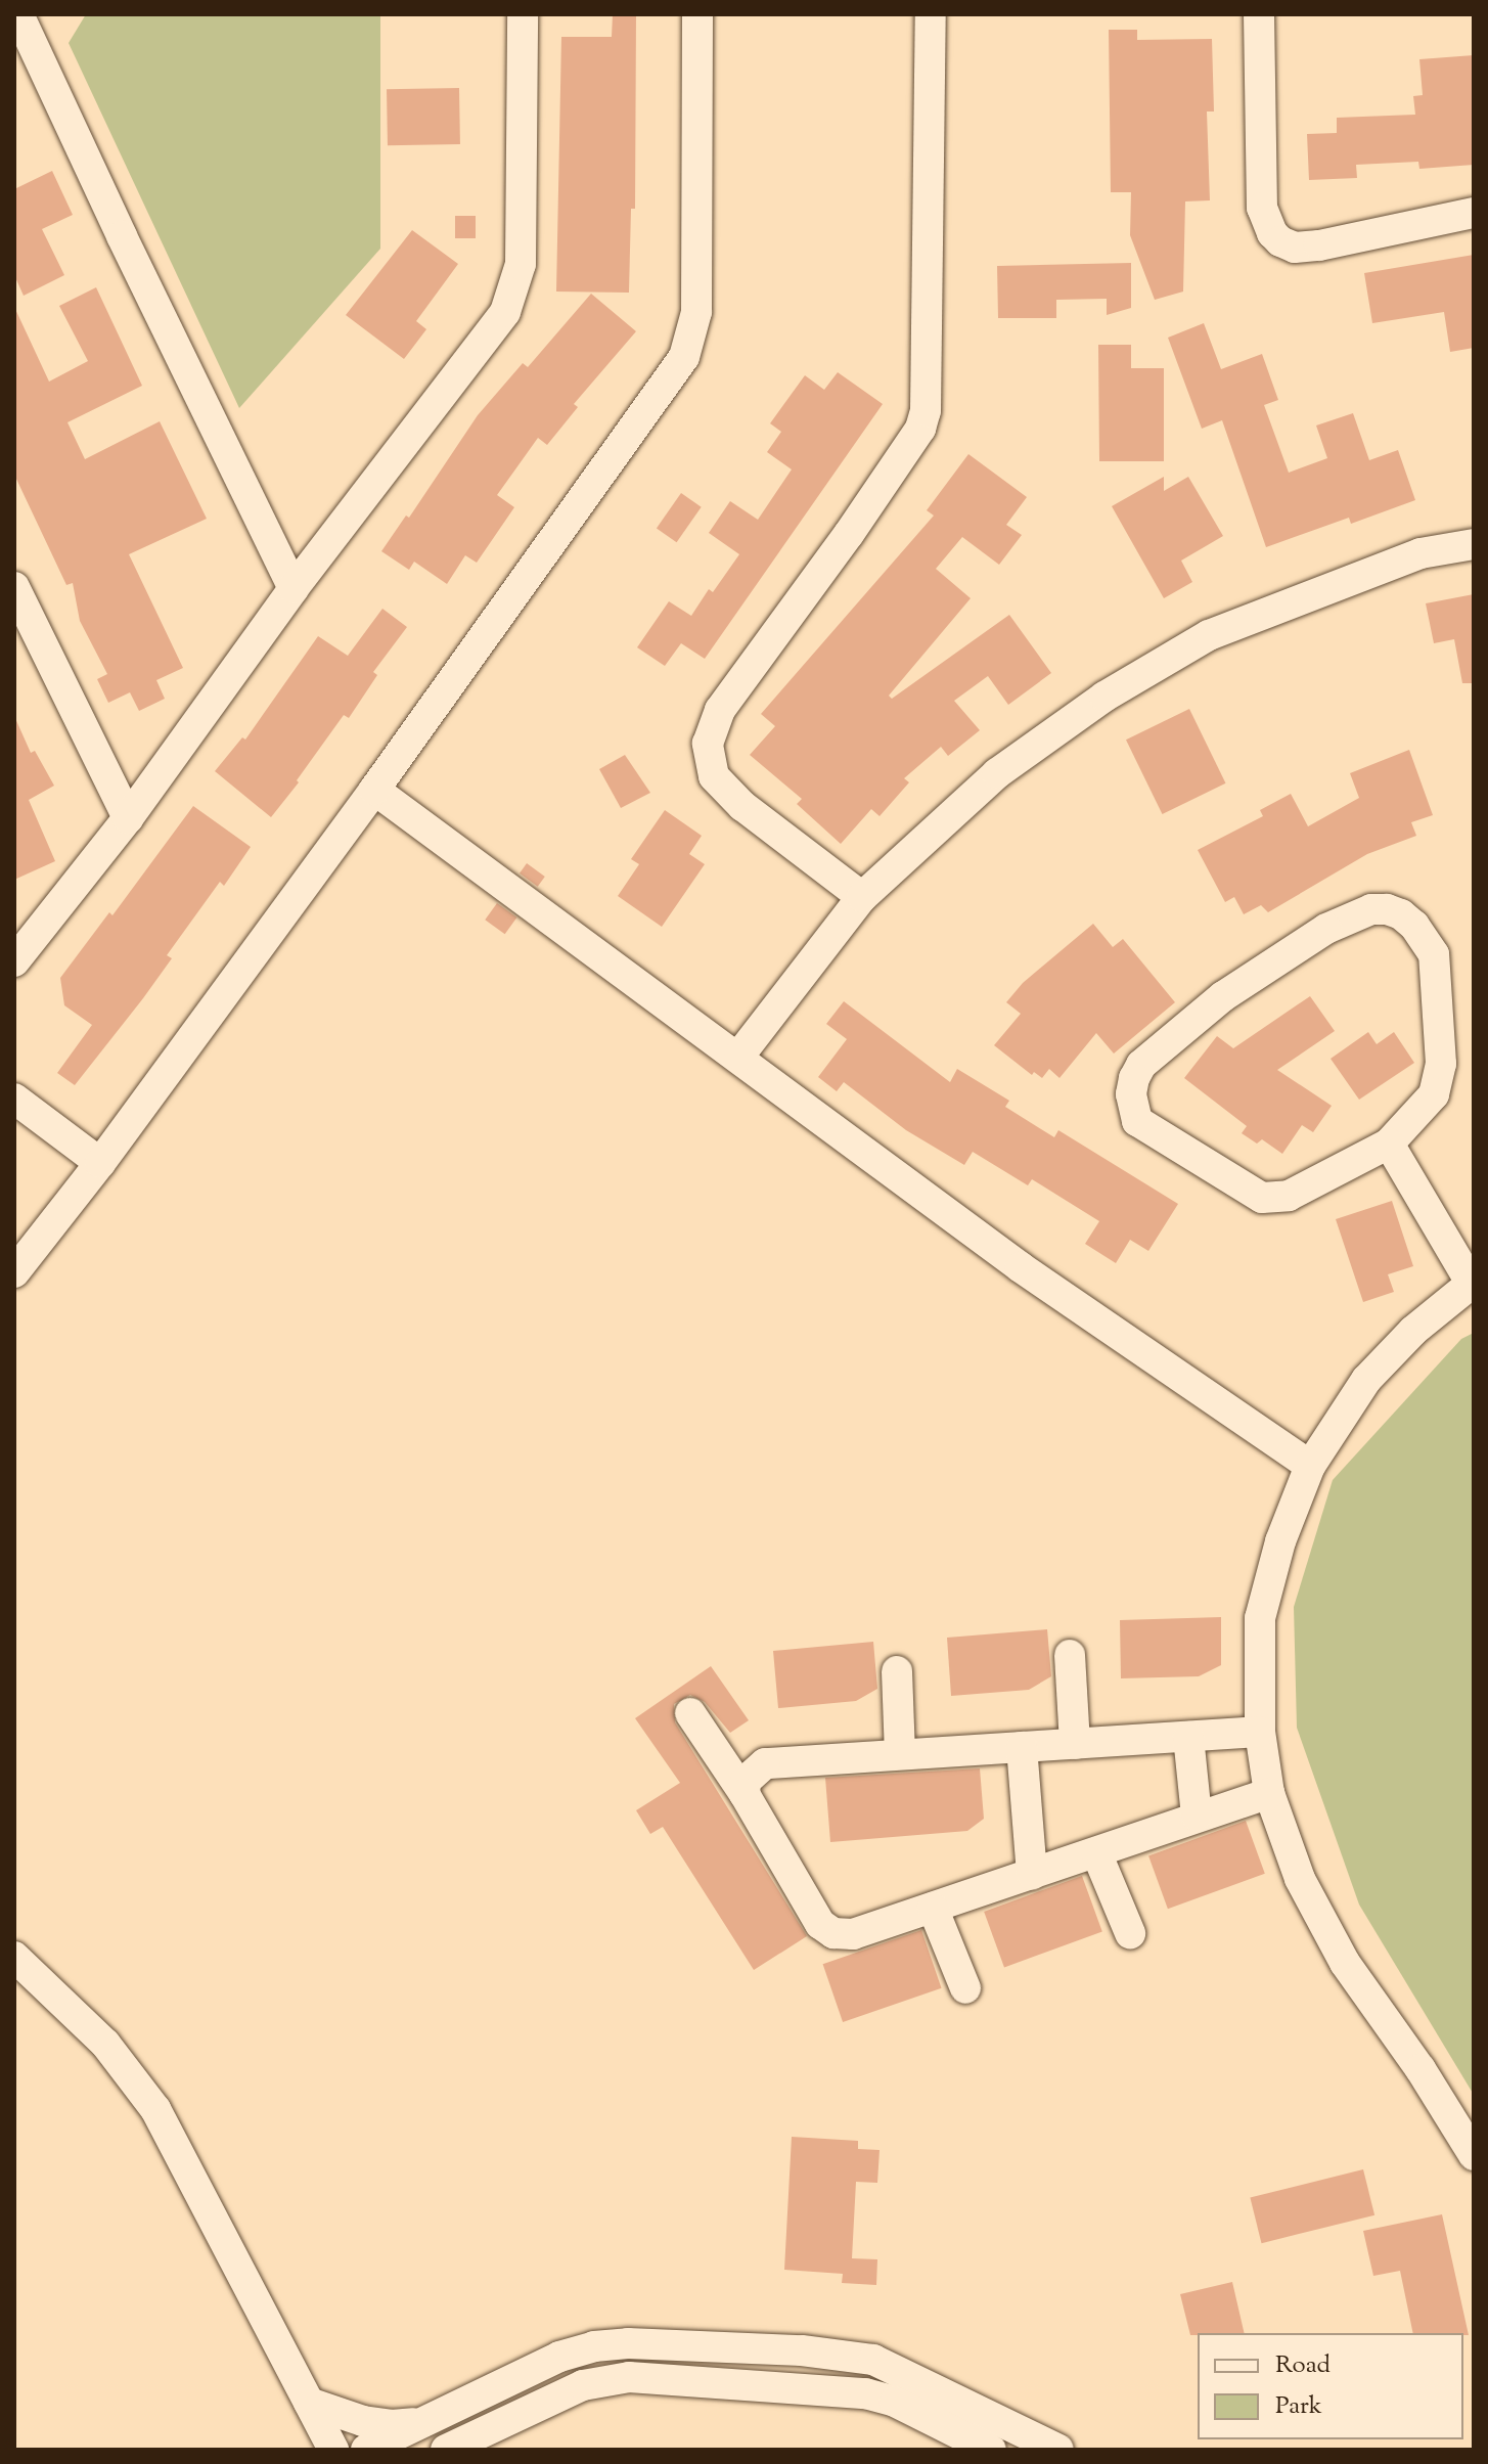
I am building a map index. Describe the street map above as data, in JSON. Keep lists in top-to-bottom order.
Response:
{
  "legend": ["Road", "Park"]
}
